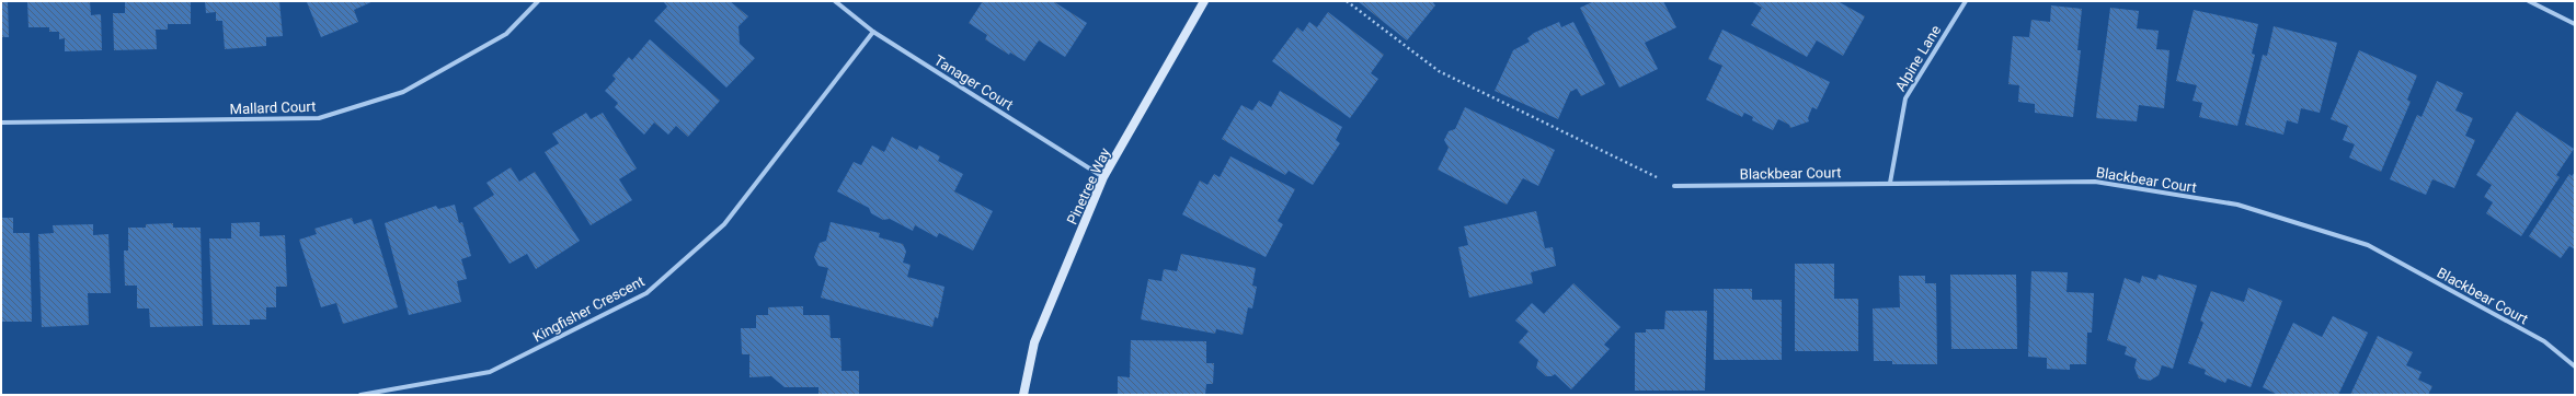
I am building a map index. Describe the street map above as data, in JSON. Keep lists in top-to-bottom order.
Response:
{
  "streets": {
    "street": [
      "Alpine Lane",
      "Tanager Court",
      "Mallard Court",
      "Blackbear Court",
      "Pinetree Way",
      "Kingfisher Crescent"
    ]
  },
  "crossings": [
    ["Alpine Lane", "Blackbear Court"],
    ["Tanager Court", "Pinetree Way"],
    ["Tanager Court", "Kingfisher Crescent"]
  ]
}
